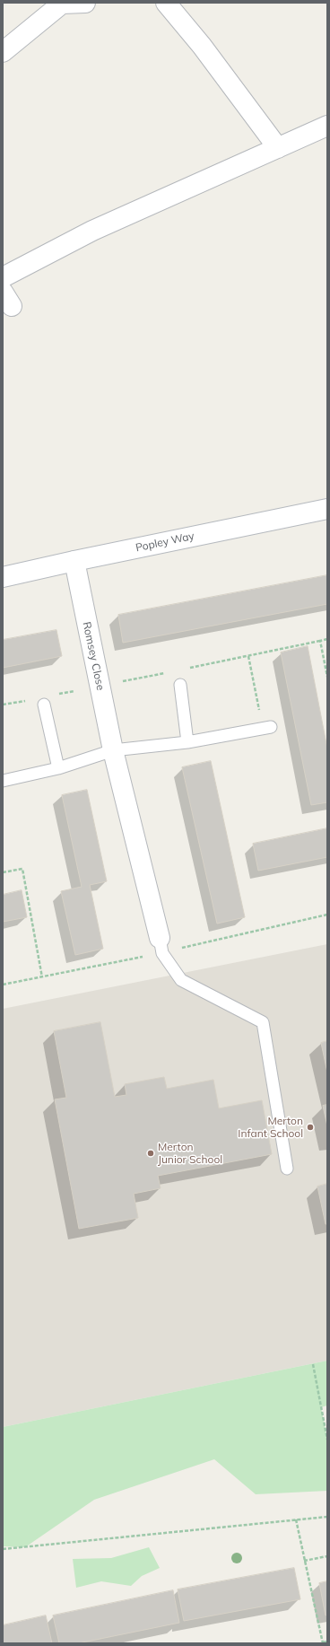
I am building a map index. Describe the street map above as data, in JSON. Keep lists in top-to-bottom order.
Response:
{
  "streets": {
    "street": ["Popley Way", "Romsey Close"]
  },
  "crossings": [
    ["Popley Way", "Romsey Close"]
  ],
  "places": ["Merton Infant School", "Merton Junior School"]
}
